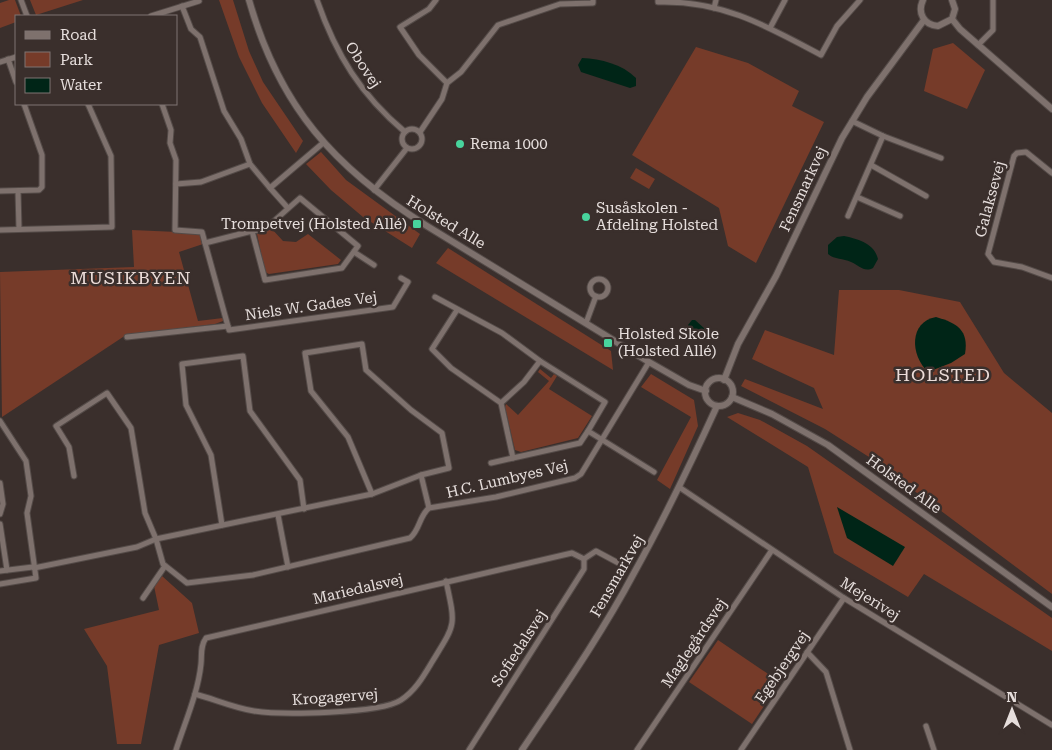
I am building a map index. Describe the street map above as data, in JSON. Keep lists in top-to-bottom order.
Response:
{
  "streets": {
    "street": [
      "Obovej",
      "Fensmarkvej",
      "Galaksevej",
      "Holsted Alle",
      "Niels W. Gades Vej",
      "H.C. Lumbyes Vej",
      "Mariedalsvej",
      "Mejerivej",
      "Maglegårdsvej",
      "Sofiedalsvej",
      "Egebjergvej",
      "Krogagervej"
    ]
  },
  "crossings": [
    ["Fensmarkvej", "Holsted Alle"],
    ["Fensmarkvej", "Mejerivej"],
    ["Holsted Alle", "H.C. Lumbyes Vej"],
    ["Mariedalsvej", "Sofiedalsvej"],
    ["Mariedalsvej", "Krogagervej"],
    ["Mejerivej", "Maglegårdsvej"],
    ["Mejerivej", "Egebjergvej"]
  ],
  "districts": ["MUSIKBYEN", "HOLSTED"],
  "places": {
    "other": ["Rema 1000", "Susåskolen - Afdeling Holsted"],
    "transit": ["Trompetvej (Holsted Allé)", "Holsted Skole (Holsted Allé)"]
  },
  "legend": ["Road", "Park", "Water"],
  "north": "top"
}
